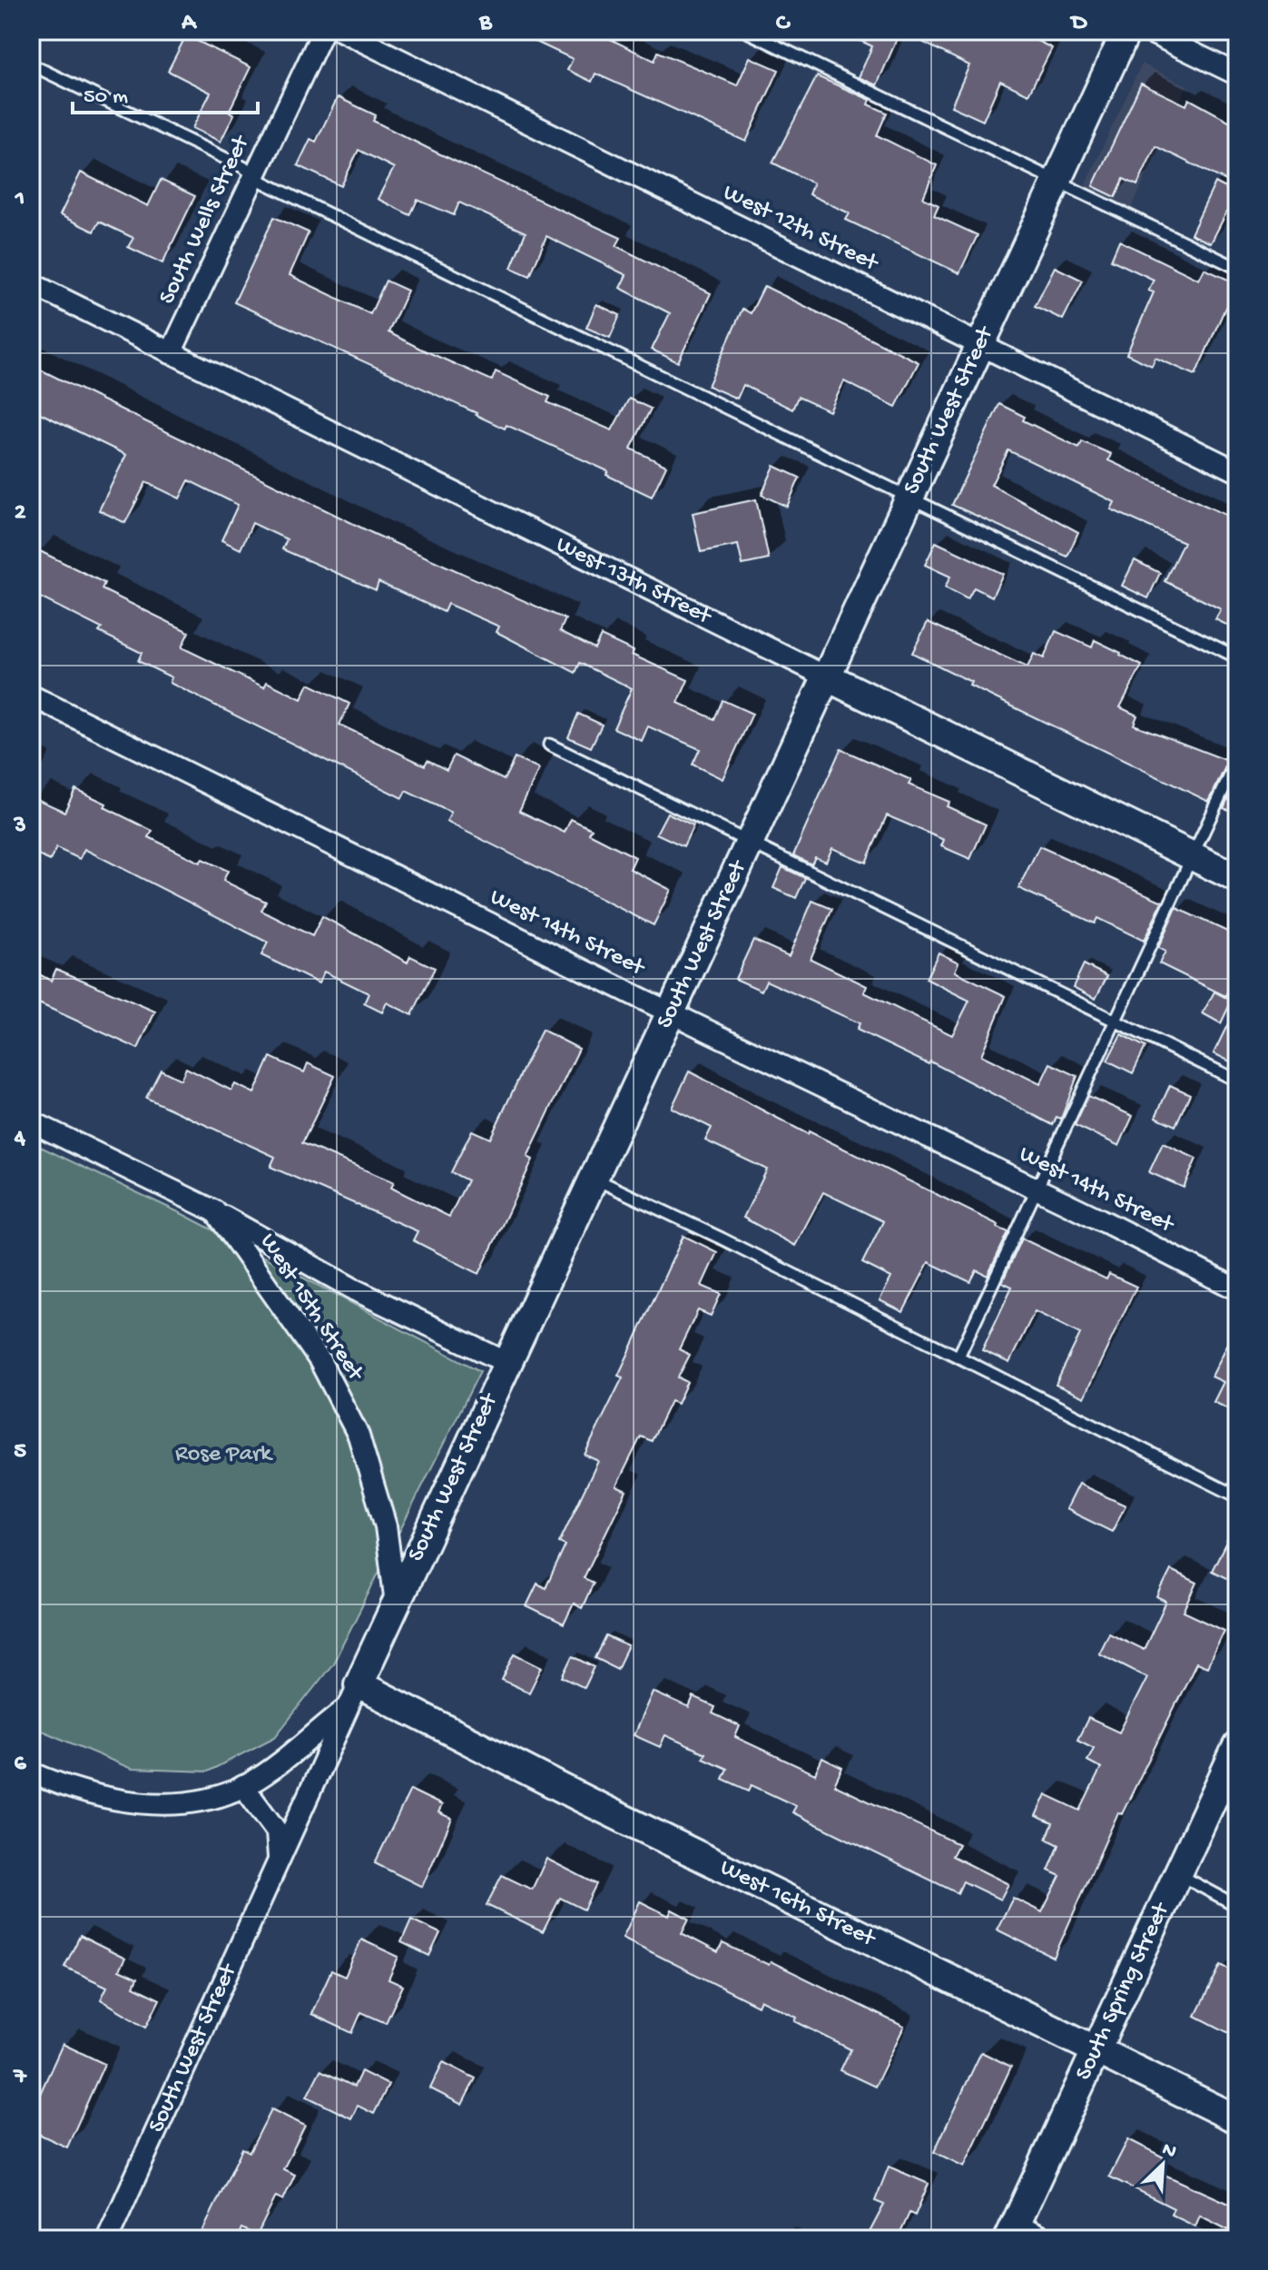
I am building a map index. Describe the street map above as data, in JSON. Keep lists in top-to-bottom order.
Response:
{
  "streets": {
    "street": [
      "South Wells Street",
      "West 12th Street",
      "South West Street",
      "West 13th Street",
      "West 14th Street",
      "West 15th Street",
      "West 16th Street",
      "South Spring Street"
    ]
  },
  "crossings": [
    ["South Wells Street", "West 13th Street"],
    ["West 12th Street", "South West Street"],
    ["South West Street", "West 13th Street"],
    ["South West Street", "West 14th Street"],
    ["South West Street", "West 15th Street"],
    ["South West Street", "West 16th Street"],
    ["West 16th Street", "South Spring Street"]
  ],
  "parks": ["Rose Park"],
  "scale_bar": "50 m",
  "north": "top right",
  "grid": {
    "columns": [
      "A",
      "B",
      "C",
      "D"
    ],
    "rows": [
      "1",
      "2",
      "3",
      "4",
      "5",
      "6",
      "7"
    ]
  }
}
